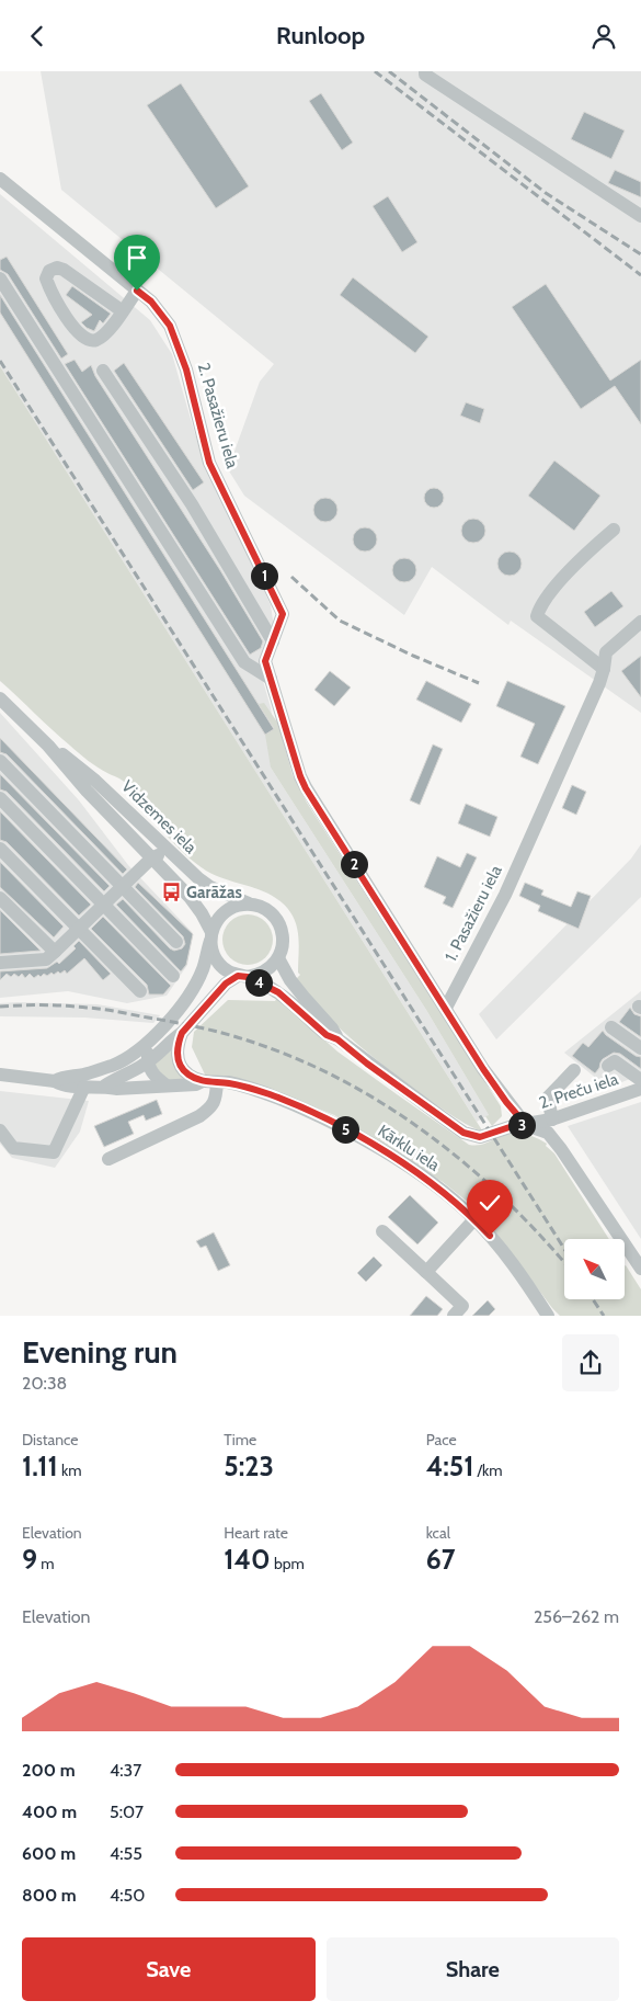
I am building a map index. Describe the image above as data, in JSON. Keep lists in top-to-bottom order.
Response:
{
  "streets": {
    "street": [
      "2. Pasažieru iela",
      "Vidzemes iela",
      "1. Pasažieru iela",
      "2. Preču iela",
      "Kārklu iela"
    ]
  },
  "crossings": [
    ["2. Pasažieru iela", "1. Pasažieru iela"],
    ["Vidzemes iela", "2. Preču iela"],
    ["Vidzemes iela", "Kārklu iela"]
  ],
  "places": {
    "bus stop": ["Garāžas"]
  },
  "north": "top left",
  "page": {
    "header": "Runloop",
    "pins": [
      "1",
      "2",
      "4",
      "3",
      "5"
    ],
    "heading": ["Evening run", "20:38"],
    "stats": [
      ["Distance", "1.11 km"],
      ["Time", "5:23"],
      ["Pace", "4:51 /km"],
      ["Elevation", "9 m"],
      ["Heart rate", "140 bpm"],
      ["kcal", "67"]
    ],
    "chart": ["Elevation", "256–262 m"],
    "list": [
      {
        "name": "200 m",
        "note": "4:37"
      },
      {
        "name": "400 m",
        "note": "5:07"
      },
      {
        "name": "600 m",
        "note": "4:55"
      },
      {
        "name": "800 m",
        "note": "4:50"
      }
    ],
    "buttons": ["Save", "Share"]
  }
}
